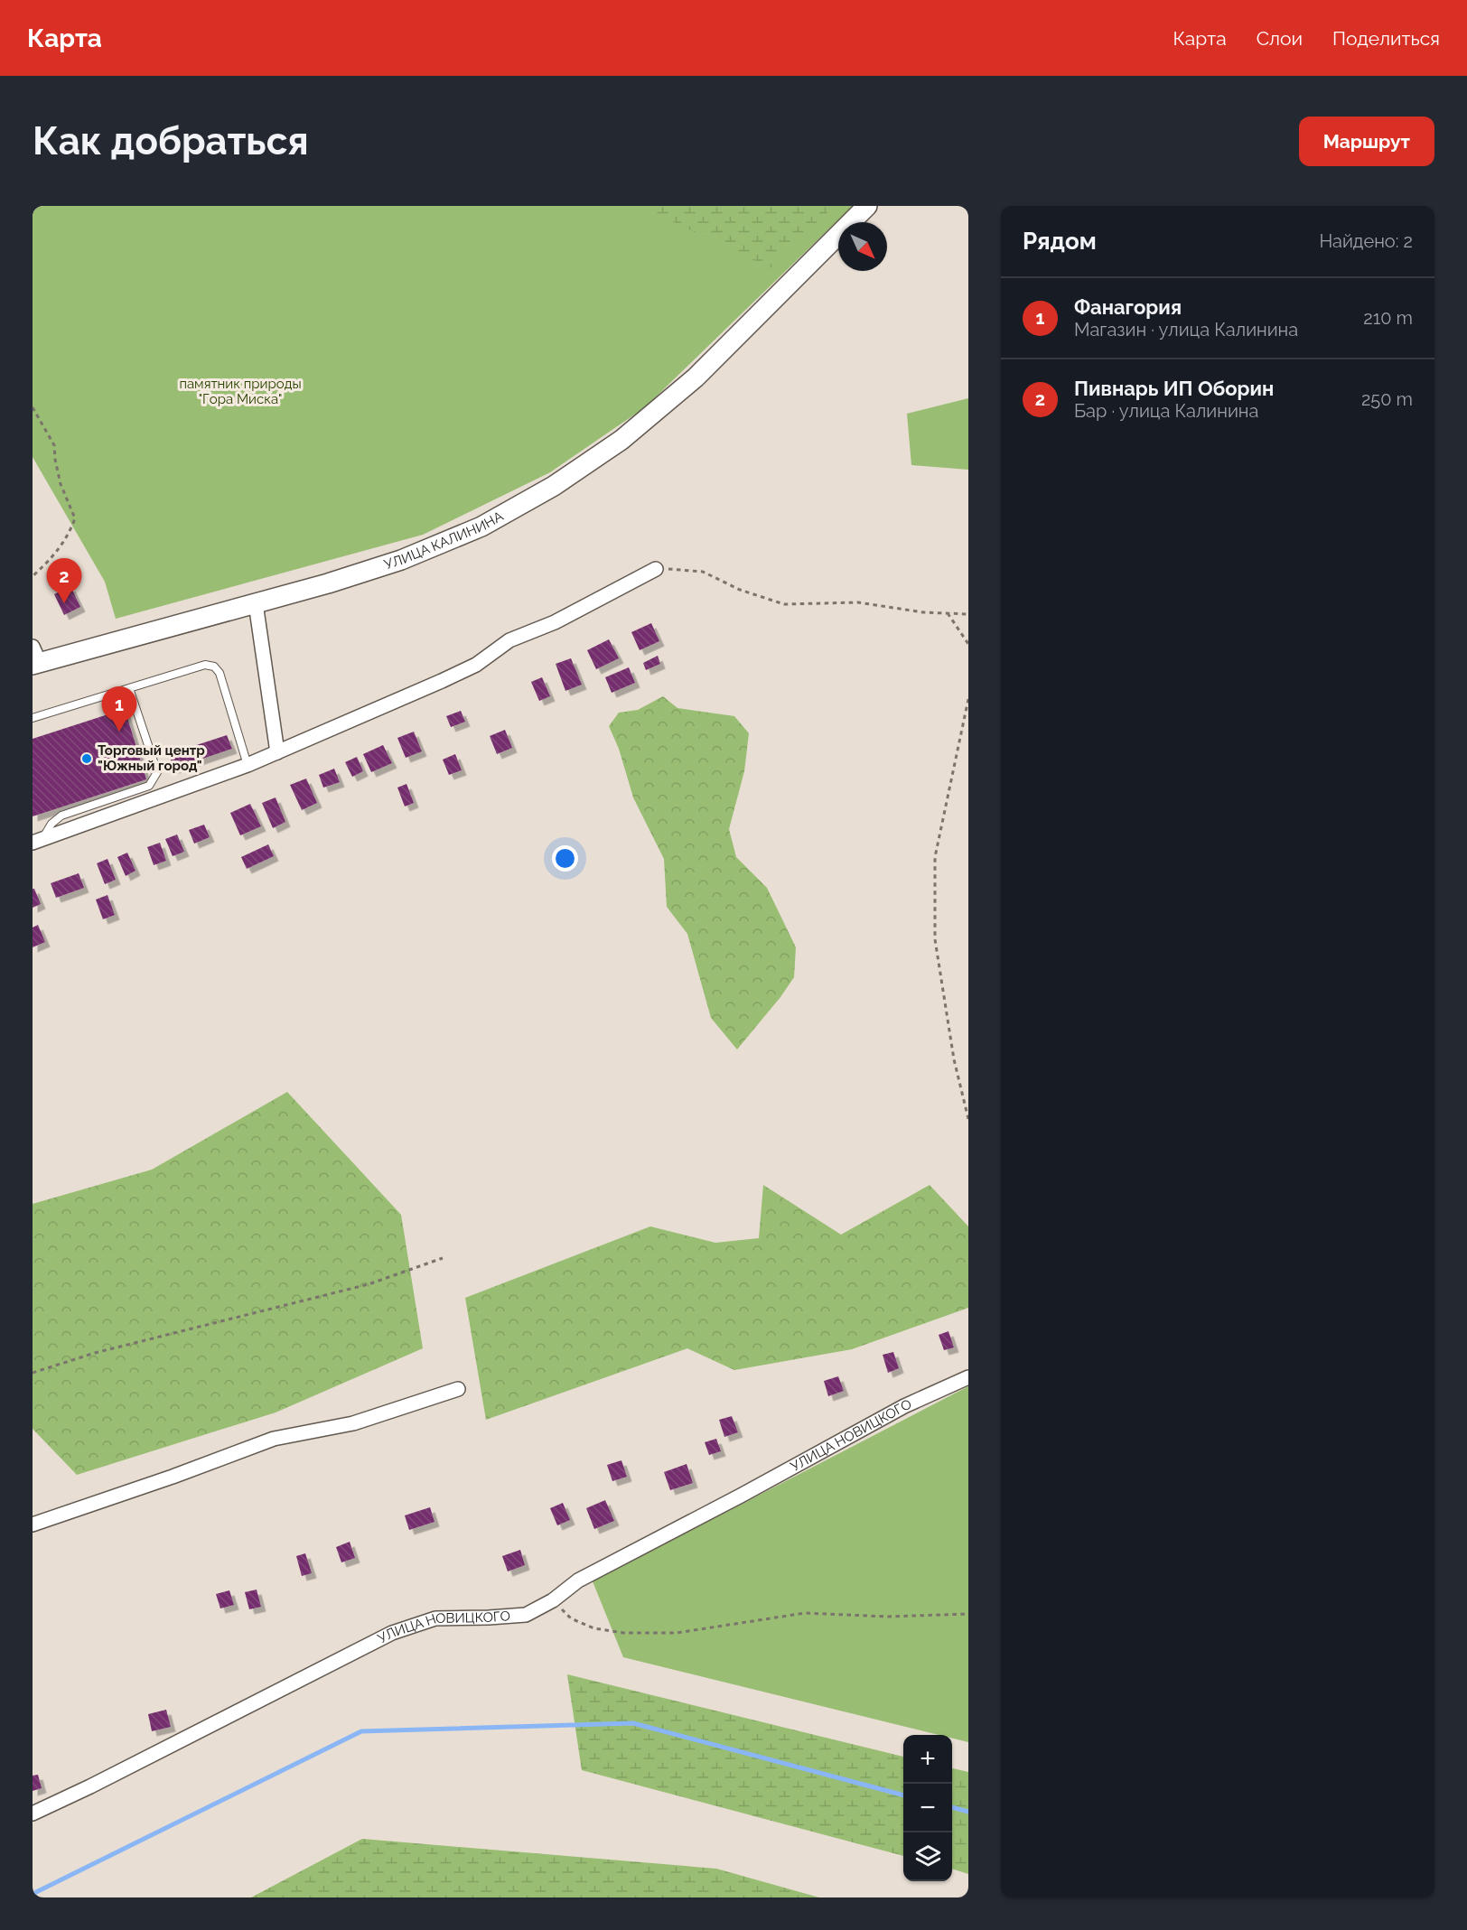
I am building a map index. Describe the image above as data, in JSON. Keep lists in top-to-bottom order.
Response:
{
  "streets": {
    "main road": ["УЛИЦА КАЛИНИНА"],
    "street": ["УЛИЦА НОВИЦКОГО"]
  },
  "parks": ["памятник природы \"Гора Миска\""],
  "places": ["Торговый центр \"Южный город\""],
  "north": "bottom right",
  "page": {
    "header": "Карта",
    "nav": ["Карта", "Слои", "Поделиться"],
    "buttons": "Маршрут",
    "title": "Как добраться",
    "heading": ["Рядом", "Найдено: 2"],
    "list": [
      {
        "mark": "1",
        "name": "Фанагория",
        "note": "Магазин · улица Калинина",
        "value": "210 m"
      },
      {
        "mark": "2",
        "name": "Пивнарь ИП Оборин",
        "note": "Бар · улица Калинина",
        "value": "250 m"
      }
    ],
    "pins": ["2", "1"],
    "map_buttons": ["+", "−"]
  }
}
